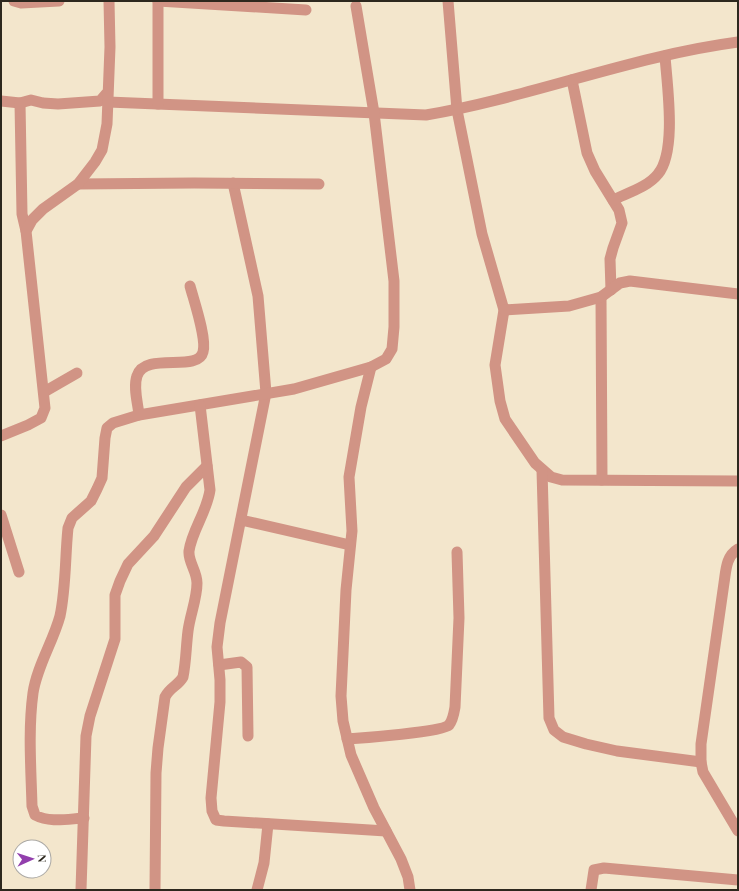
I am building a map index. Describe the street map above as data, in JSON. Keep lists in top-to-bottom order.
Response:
{
  "north": "right"
}
